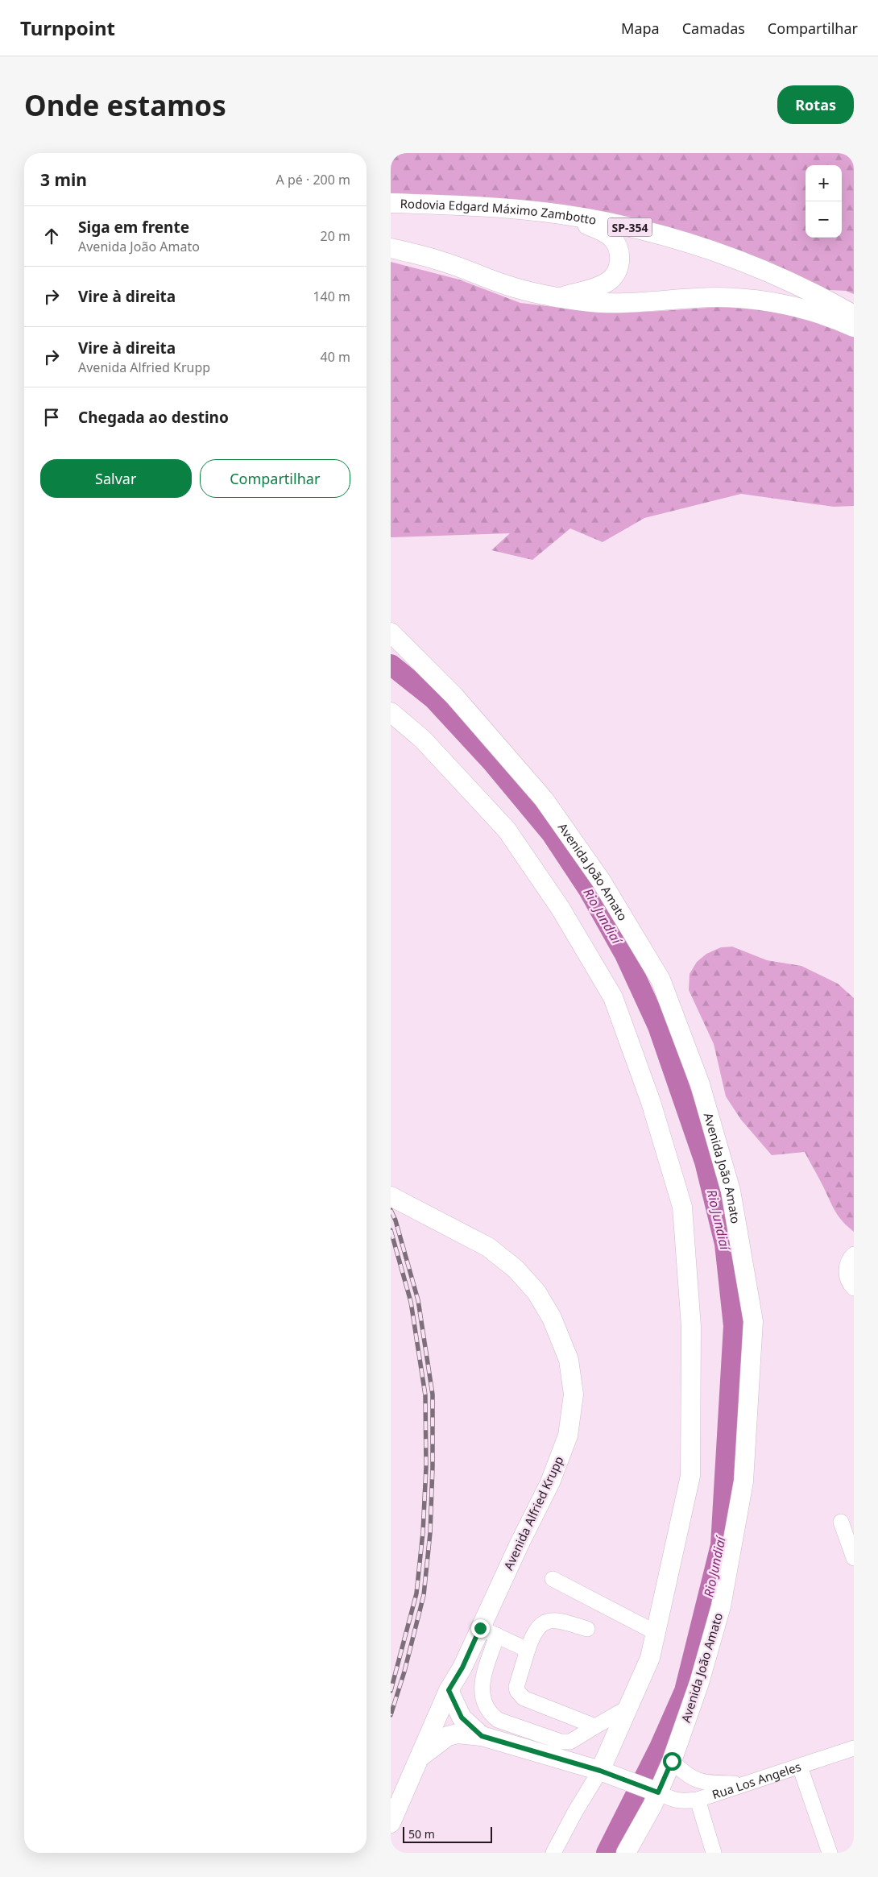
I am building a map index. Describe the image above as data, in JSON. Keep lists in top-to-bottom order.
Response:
{
  "streets": {
    "main road": [
      "Rodovia Edgard Máximo Zambotto",
      "SP-354",
      "Avenida João Amato",
      "Avenida Alfried Krupp"
    ],
    "street": ["Rua Los Angeles"]
  },
  "crossings": [
    ["Avenida João Amato", "Rua Los Angeles"]
  ],
  "water": ["Rio Jundiaí"],
  "scale_bar": "50 m",
  "page": {
    "header": "Turnpoint",
    "nav": ["Mapa", "Camadas", "Compartilhar"],
    "buttons": [
      "Rotas",
      ["Salvar", "Compartilhar"]
    ],
    "title": "Onde estamos",
    "heading": ["3 min", "A pé · 200 m"],
    "map_buttons": ["+", "−"],
    "list": [
      ["Siga em frente", "Avenida João Amato", "20 m"],
      ["Vire à direita", "140 m"],
      ["Vire à direita", "Avenida Alfried Krupp", "40 m"],
      "Chegada ao destino"
    ],
    "scale": "50 m"
  }
}
